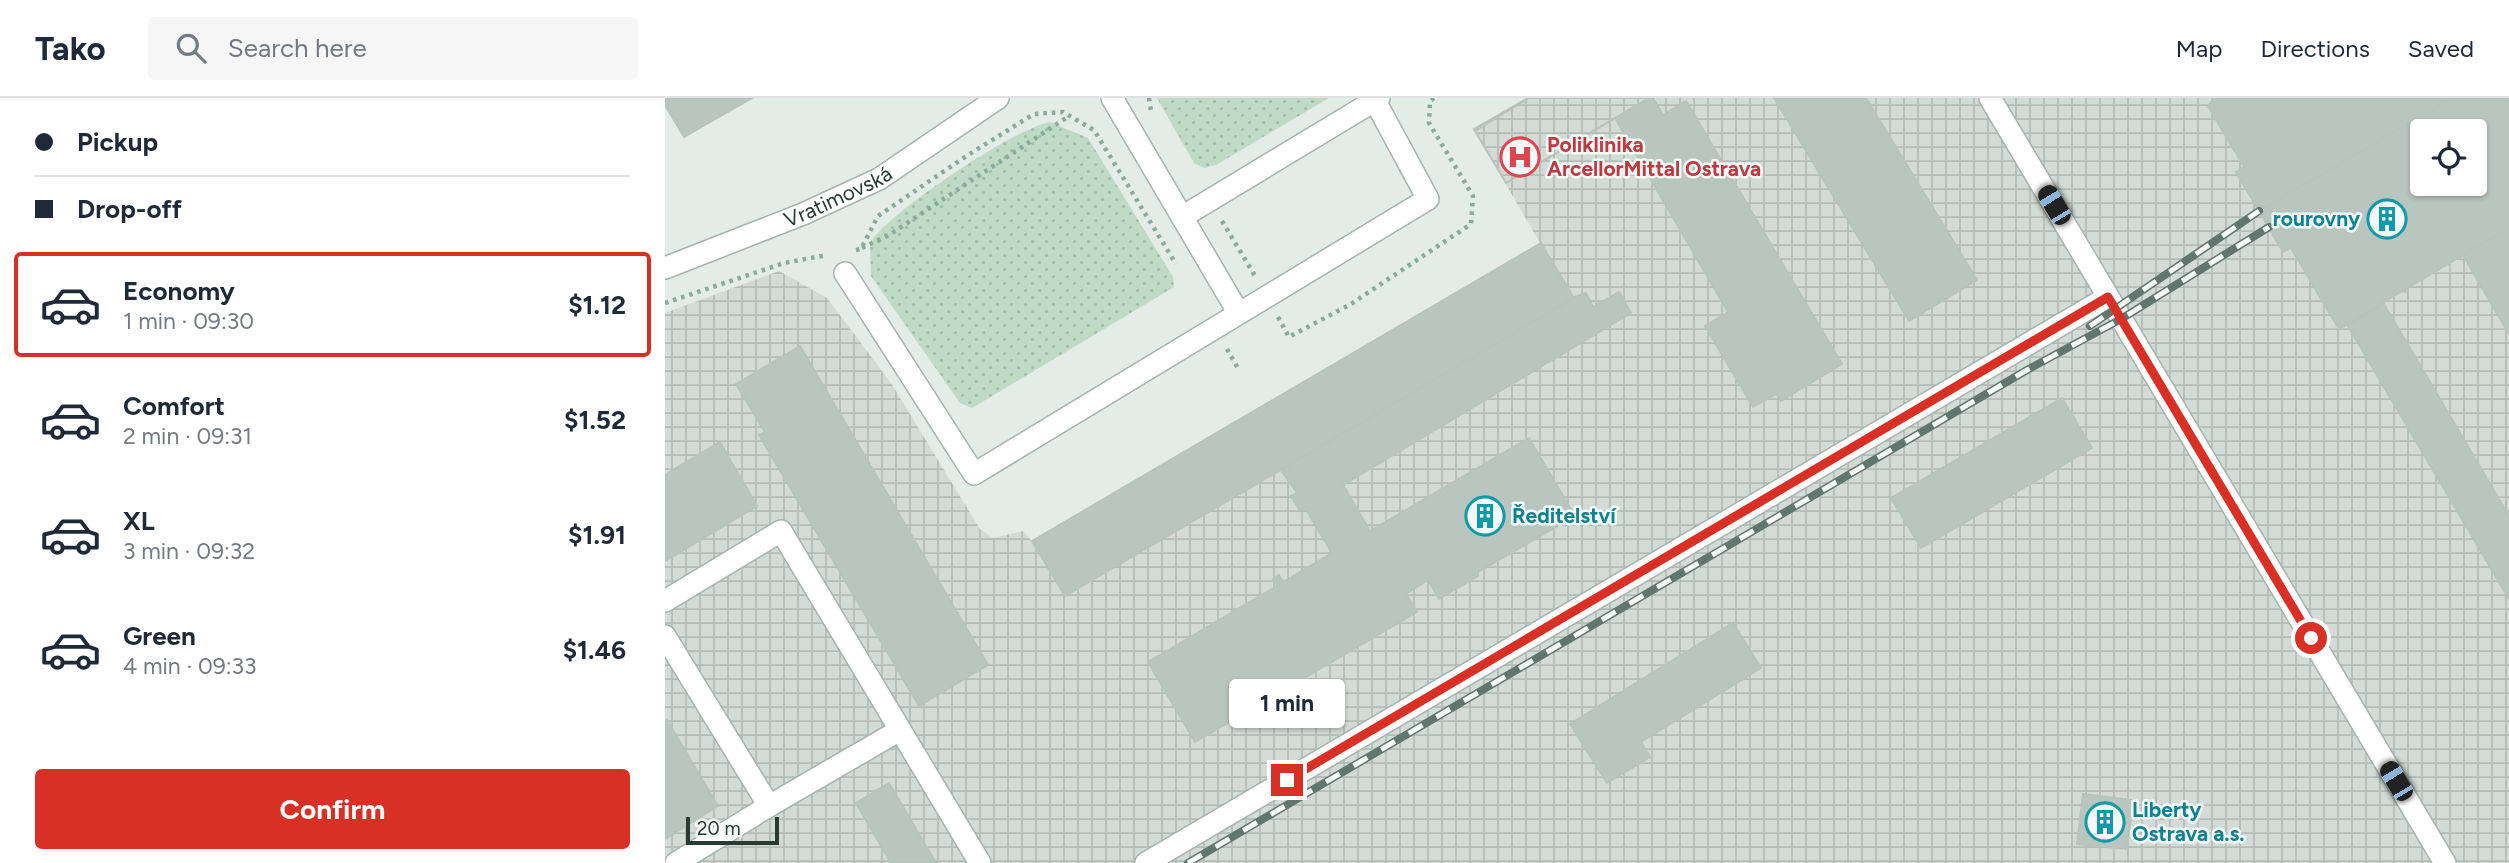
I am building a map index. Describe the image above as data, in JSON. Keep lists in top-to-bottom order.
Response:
{
  "streets": {
    "street": ["Vratimovská"]
  },
  "places": {
    "hospital": ["Poliklinika ArcellorMittal Ostrava"],
    "building": ["rourovny", "Ředitelství", "Liberty Ostrava a.s."]
  },
  "scale_bar": "20 m",
  "page": {
    "header": "Tako",
    "search": "Search here",
    "nav": ["Map", "Directions", "Saved"],
    "banner": ["Pickup", "Drop-off"],
    "list": [
      {
        "name": "Economy",
        "note": "1 min · 09:30",
        "value": "$1.12"
      },
      {
        "name": "Comfort",
        "note": "2 min · 09:31",
        "value": "$1.52"
      },
      {
        "name": "XL",
        "note": "3 min · 09:32",
        "value": "$1.91"
      },
      {
        "name": "Green",
        "note": "4 min · 09:33",
        "value": "$1.46"
      }
    ],
    "bubble": "1 min",
    "buttons": "Confirm",
    "scale": "20 m"
  }
}
